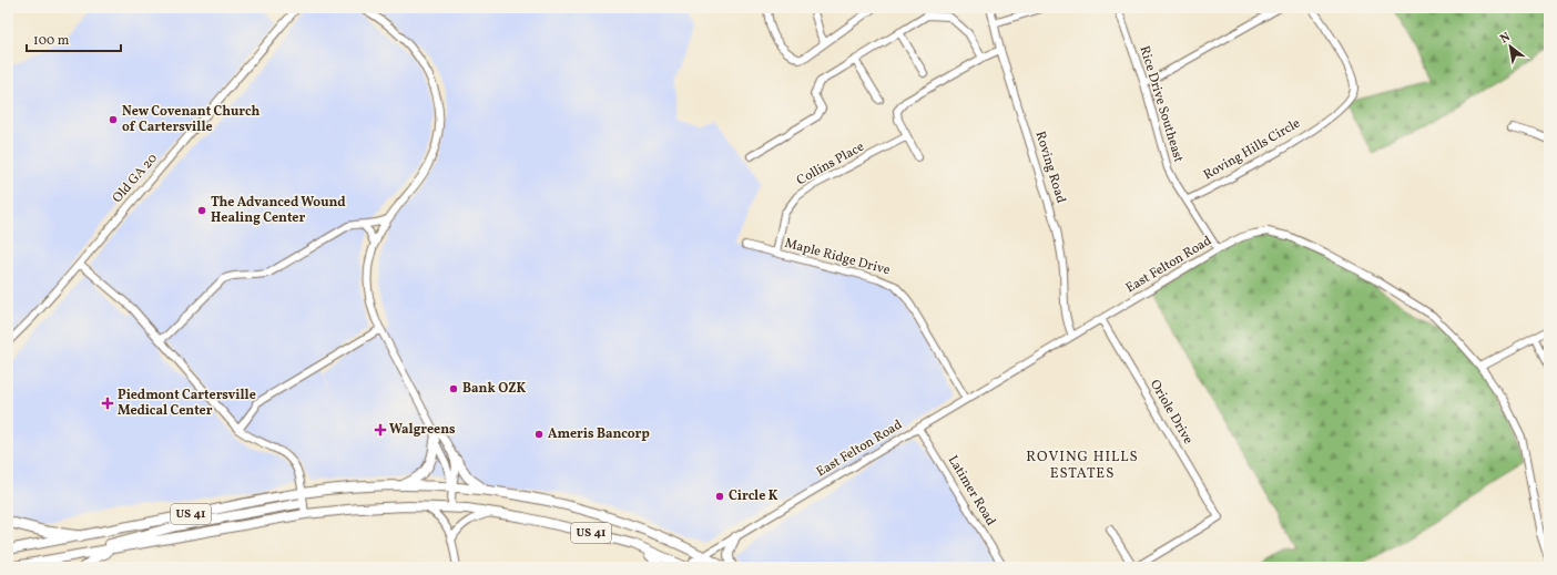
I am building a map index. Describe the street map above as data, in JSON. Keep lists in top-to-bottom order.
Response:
{
  "streets": {
    "main road": ["US 41"],
    "street": [
      "Rice Drive Southeast",
      "Roving Hills Circle",
      "Collins Place",
      "Roving Road",
      "Old GA 20",
      "Maple Ridge Drive",
      "East Felton Road",
      "Oriole Drive",
      "Latimer Road"
    ]
  },
  "crossings": [
    ["Rice Drive Southeast", "Roving Hills Circle"],
    ["Rice Drive Southeast", "East Felton Road"],
    ["Collins Place", "Maple Ridge Drive"],
    ["Roving Road", "East Felton Road"],
    ["Maple Ridge Drive", "East Felton Road"],
    ["East Felton Road", "Oriole Drive"],
    ["East Felton Road", "Latimer Road"],
    ["East Felton Road", "US 41"]
  ],
  "districts": ["ROVING HILLS ESTATES"],
  "places": {
    "other": [
      "New Covenant Church of Cartersville",
      "The Advanced Wound Healing Center",
      "Bank OZK",
      "Ameris Bancorp",
      "Circle K"
    ],
    "health": ["Piedmont Cartersville Medical Center", "Walgreens"]
  },
  "scale_bar": "100 m",
  "north": "top left"
}
